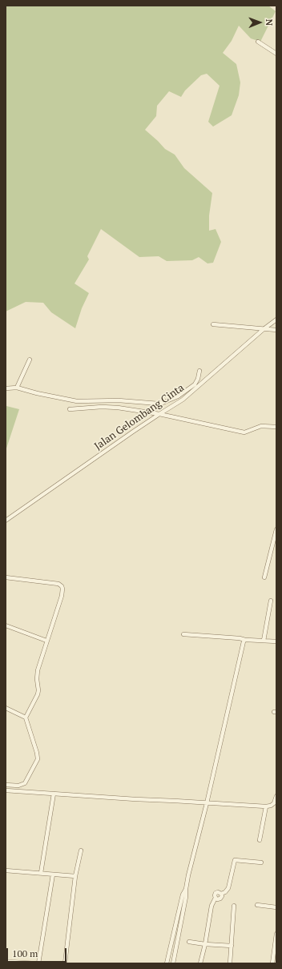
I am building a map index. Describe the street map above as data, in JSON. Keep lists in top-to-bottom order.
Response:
{
  "streets": {
    "street": ["Jalan Gelombang Cinta"]
  },
  "scale_bar": "100 m",
  "north": "right"
}
